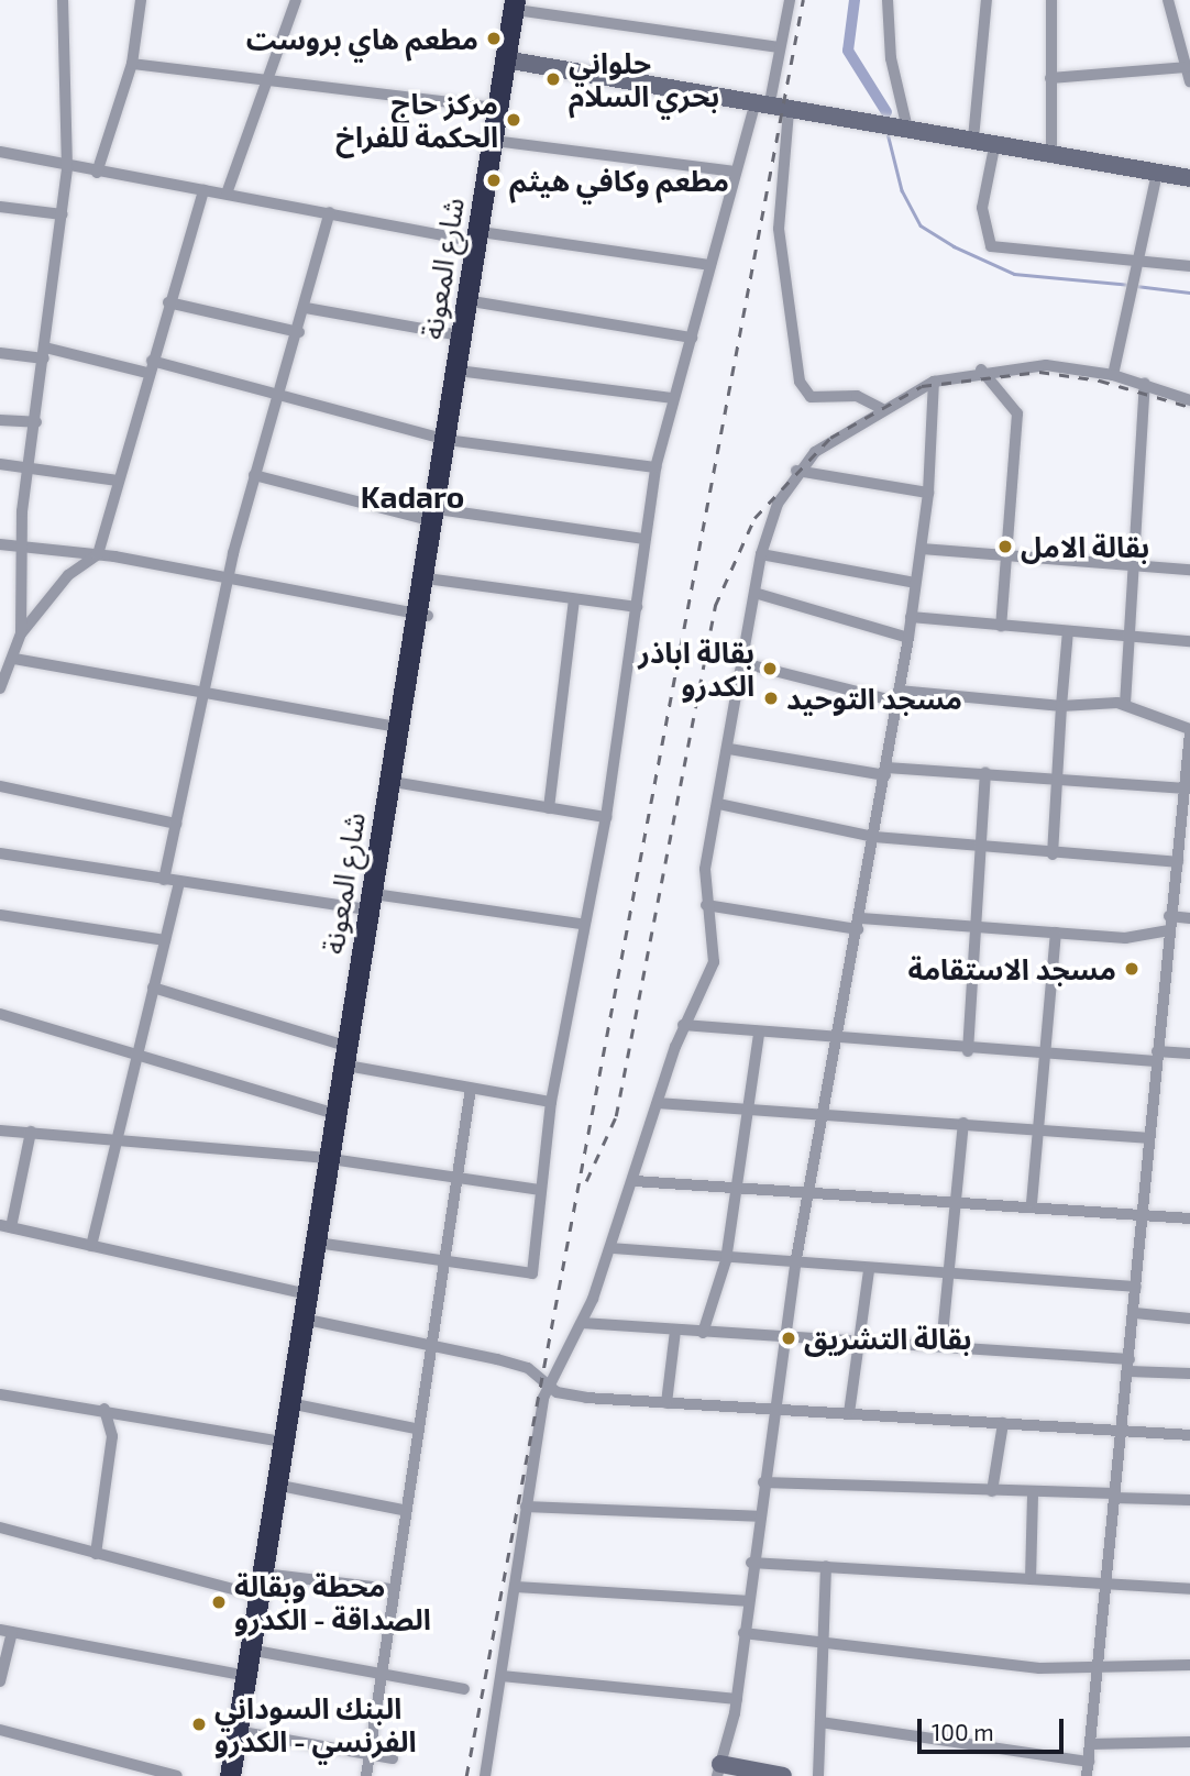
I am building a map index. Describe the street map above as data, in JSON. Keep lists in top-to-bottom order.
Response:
{
  "streets": {
    "highway": ["شارع المعونة"]
  },
  "districts": ["Kadaro"],
  "places": [
    "مطعم هاي بروست",
    "حلواني بحري السلام",
    "مركز حاج الحكمة للفراخ",
    "مطعم وكافي هيثم",
    "بقالة الامل",
    "بقالة اباذر الكدرو",
    "مسجد التوحيد",
    "مسجد الاستقامة",
    "بقالة التشريق",
    "محطة وبقالة الصداقة - الكدرو",
    "البنك السوداني الفرنسي - الكدرو"
  ],
  "scale_bar": "100 m"
}
